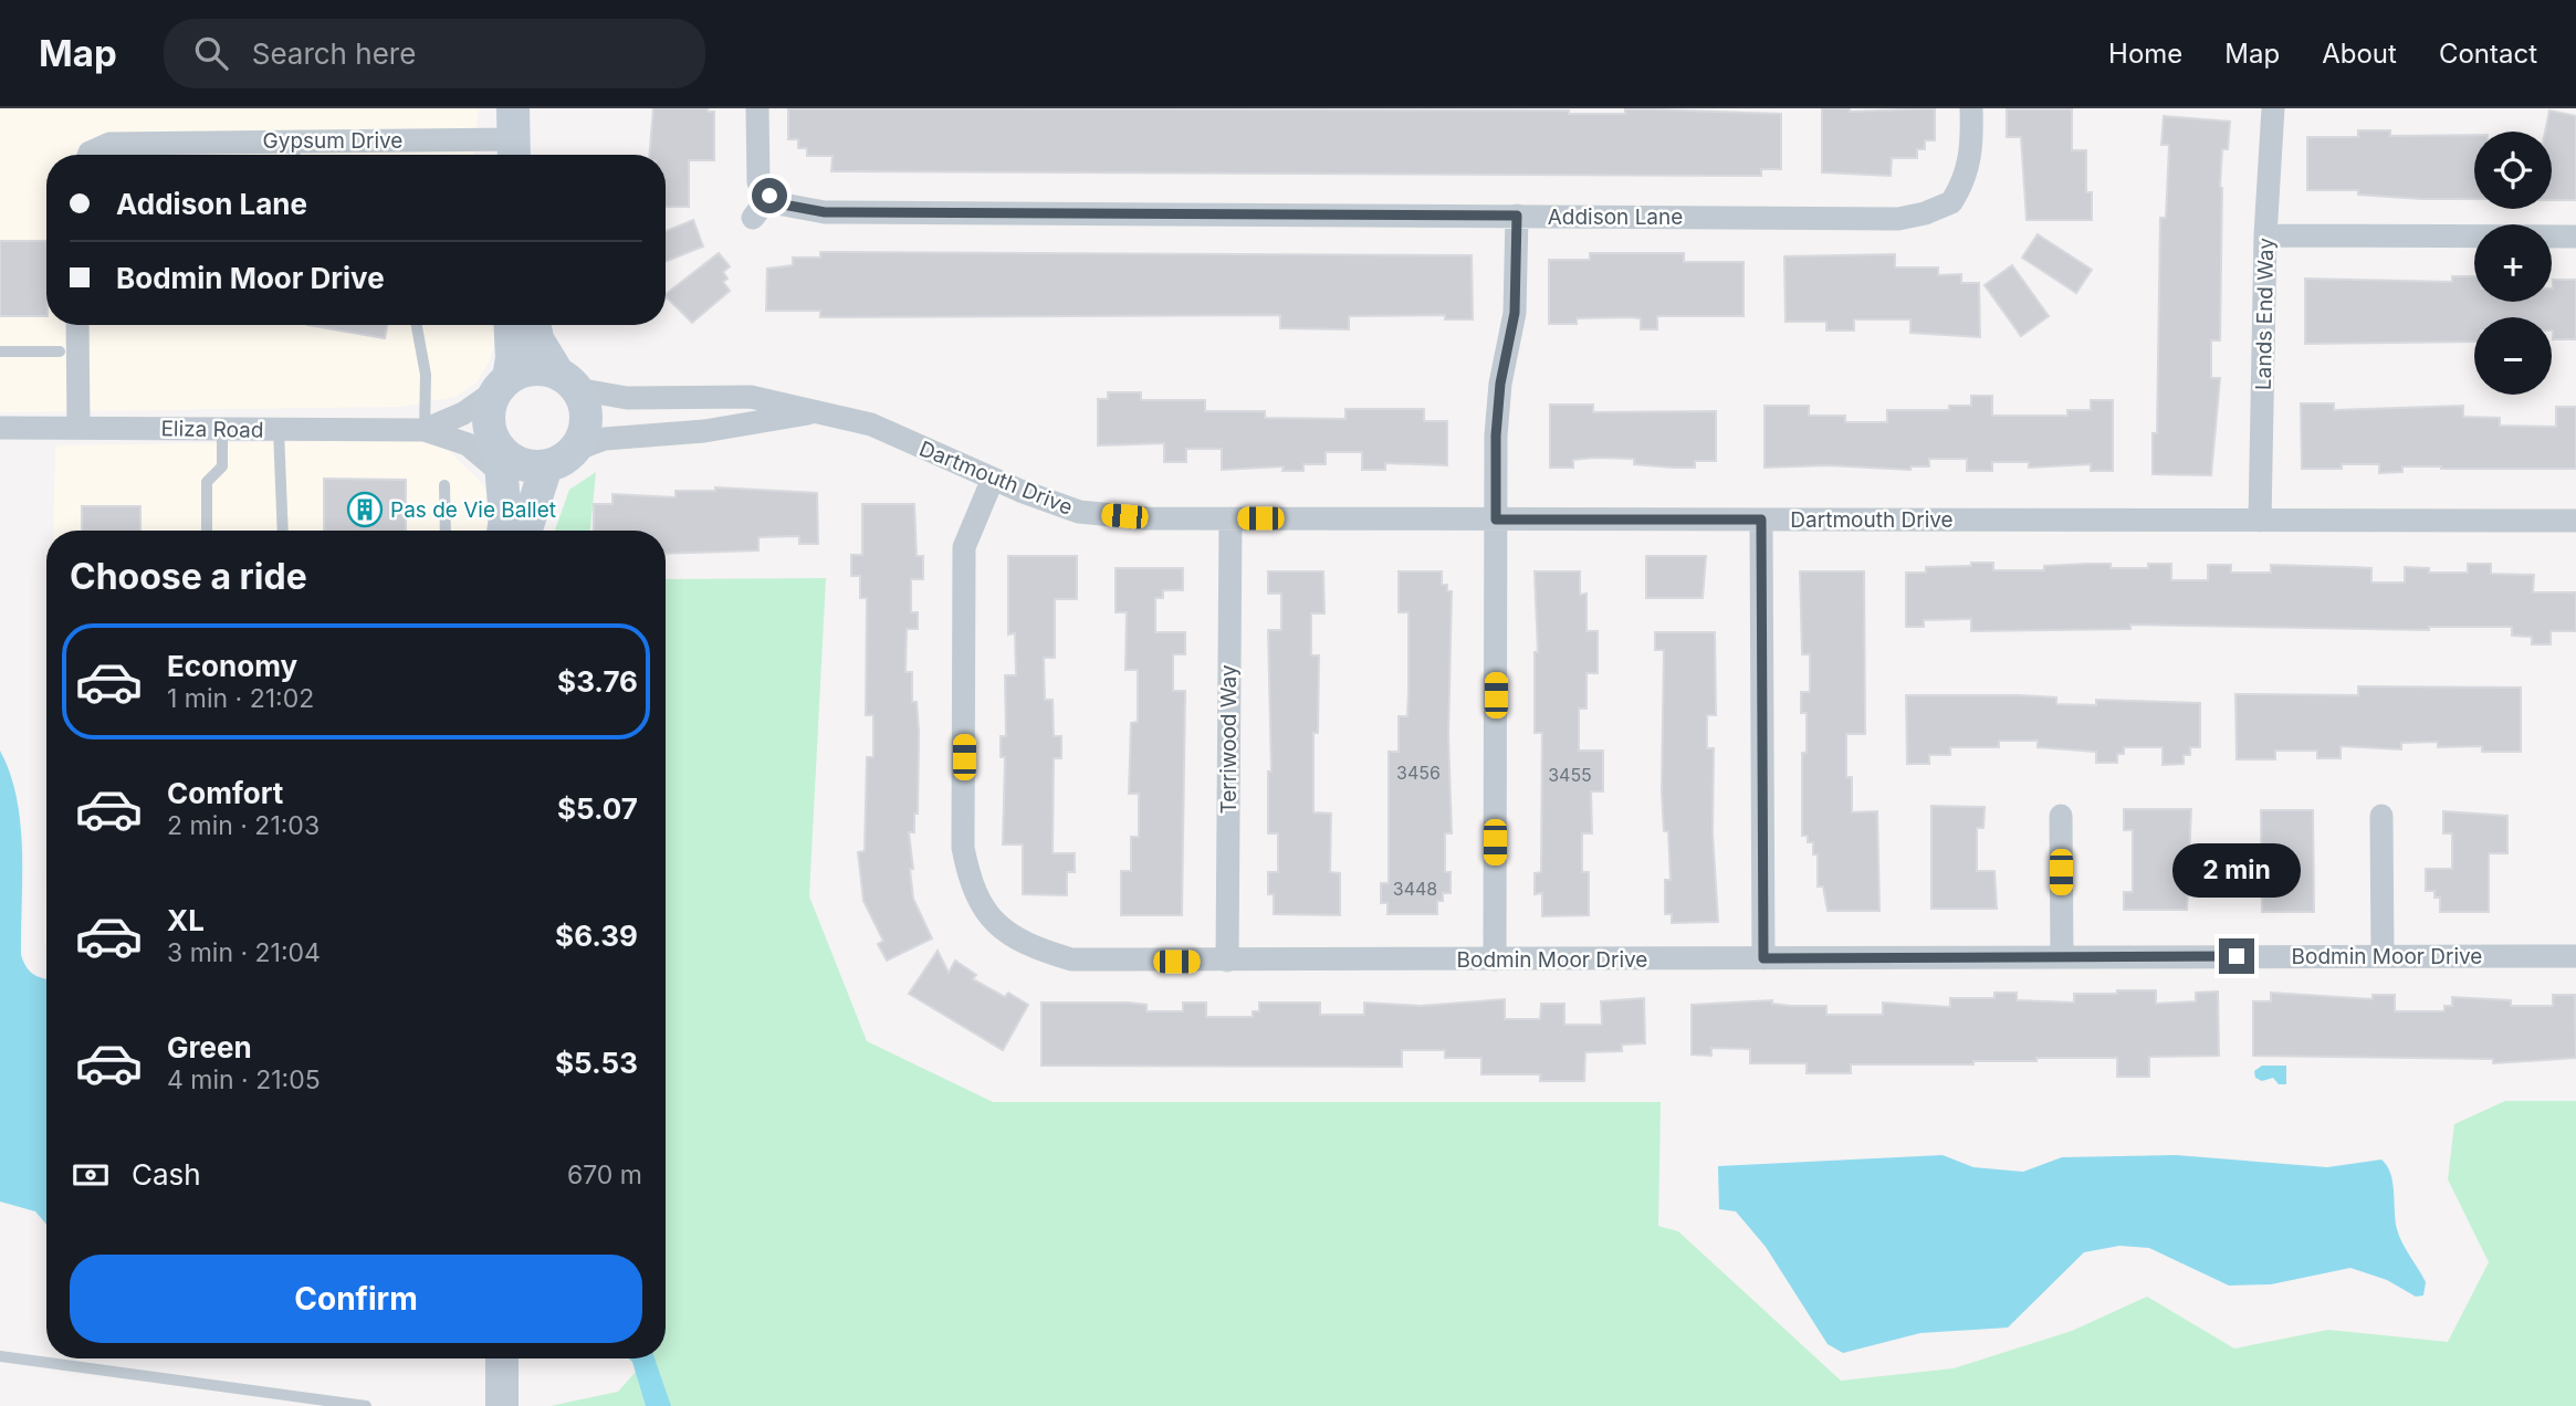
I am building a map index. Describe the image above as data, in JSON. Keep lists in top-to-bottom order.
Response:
{
  "streets": {
    "street": [
      "Gypsum Drive",
      "Addison Lane",
      "Lands End Way",
      "Eliza Road",
      "Dartmouth Drive",
      "Terriwood Way",
      "Bodmin Moor Drive"
    ]
  },
  "crossings": [
    ["Lands End Way", "Dartmouth Drive"],
    ["Eliza Road", "Dartmouth Drive"],
    ["Dartmouth Drive", "Terriwood Way"],
    ["Dartmouth Drive", "Bodmin Moor Drive"],
    ["Terriwood Way", "Bodmin Moor Drive"]
  ],
  "places": {
    "building": ["Pas de Vie Ballet"]
  },
  "house_numbers": ["3456", "3455", "3448"],
  "page": {
    "header": "Map",
    "search": "Search here",
    "nav": [
      "Home",
      "Map",
      "About",
      "Contact"
    ],
    "map_buttons": ["+", "−"],
    "banner": ["Addison Lane", "Bodmin Moor Drive"],
    "heading": "Choose a ride",
    "list": [
      {
        "name": "Economy",
        "note": "1 min · 21:02",
        "value": "$3.76"
      },
      {
        "name": "Comfort",
        "note": "2 min · 21:03",
        "value": "$5.07"
      },
      {
        "name": "XL",
        "note": "3 min · 21:04",
        "value": "$6.39"
      },
      {
        "name": "Green",
        "note": "4 min · 21:05",
        "value": "$5.53"
      }
    ],
    "bubble": "2 min",
    "pay": ["Cash", "670 m"],
    "buttons": "Confirm"
  }
}
